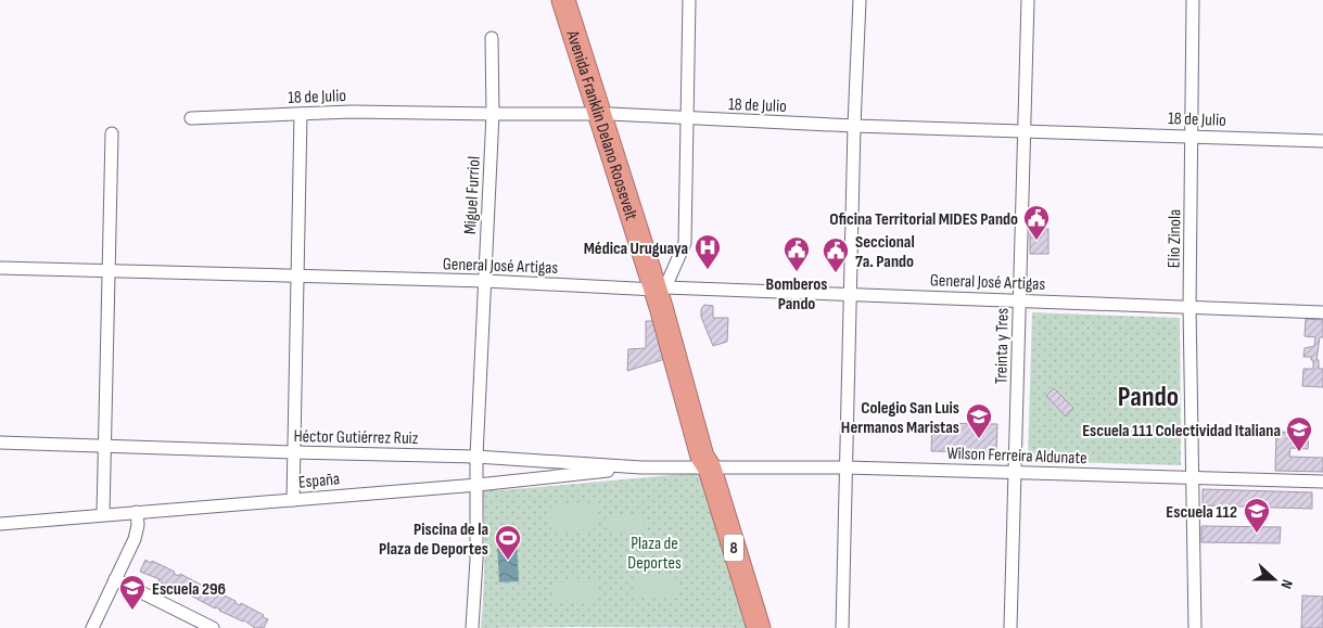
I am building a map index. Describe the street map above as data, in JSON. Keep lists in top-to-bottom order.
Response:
{
  "streets": {
    "highway": ["Avenida Franklin Delano Roosevelt", "8"],
    "street": [
      "18 de Julio",
      "Miguel Furriol",
      "Elio Zinola",
      "General José Artigas",
      "Treinta y Tres",
      "Héctor Gutiérrez Ruiz",
      "Wilson Ferreira Aldunate",
      "España"
    ]
  },
  "crossings": [
    ["18 de Julio", "Avenida Franklin Delano Roosevelt"],
    ["18 de Julio", "Miguel Furriol"],
    ["18 de Julio", "Elio Zinola"],
    ["18 de Julio", "Treinta y Tres"],
    ["Avenida Franklin Delano Roosevelt", "General José Artigas"],
    ["Avenida Franklin Delano Roosevelt", "Héctor Gutiérrez Ruiz"],
    ["Avenida Franklin Delano Roosevelt", "Wilson Ferreira Aldunate"],
    ["Miguel Furriol", "General José Artigas"],
    ["Miguel Furriol", "Héctor Gutiérrez Ruiz"],
    ["Miguel Furriol", "España"],
    ["Elio Zinola", "General José Artigas"],
    ["Elio Zinola", "Wilson Ferreira Aldunate"],
    ["General José Artigas", "Treinta y Tres"],
    ["Treinta y Tres", "Wilson Ferreira Aldunate"],
    ["Héctor Gutiérrez Ruiz", "Wilson Ferreira Aldunate"],
    ["Héctor Gutiérrez Ruiz", "España"]
  ],
  "districts": ["Pando"],
  "parks": ["Plaza de Deportes"],
  "places": {
    "public building": ["Oficina Territorial MIDES Pando", "Bomberos Pando", "Seccional 7a. Pando"],
    "hospital": ["Médica Uruguaya"],
    "school or university": [
      "Colegio San Luis Hermanos Maristas",
      "Escuela 111 Colectividad Italiana",
      "Escuela 112",
      "Escuela 296"
    ],
    "sports": ["Piscina de la Plaza de Deportes"]
  },
  "north": "right"
}
